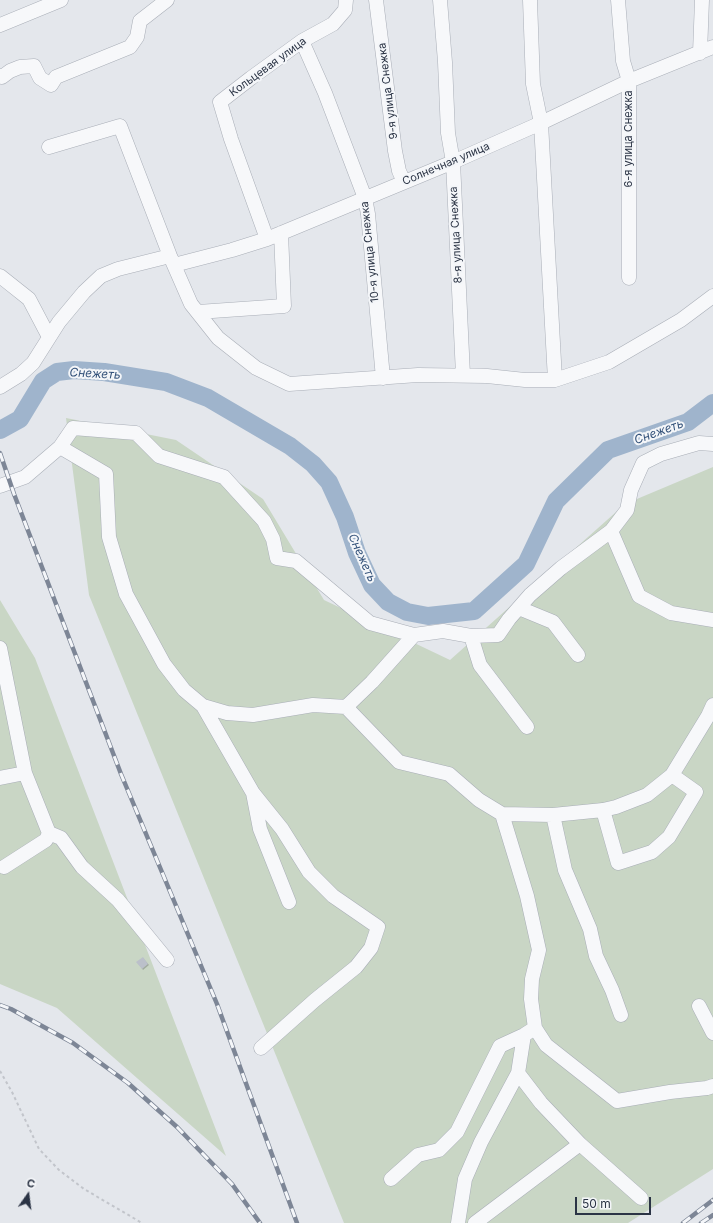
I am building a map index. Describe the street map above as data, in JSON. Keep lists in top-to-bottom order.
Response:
{
  "streets": {
    "street": [
      "Кольцевая улица",
      "9-я улица Снежка",
      "6-я улица Снежка",
      "Солнечная улица",
      "8-я улица Снежка",
      "10-я улица Снежка"
    ]
  },
  "crossings": [
    ["Кольцевая улица", "Солнечная улица"],
    ["Кольцевая улица", "10-я улица Снежка"],
    ["9-я улица Снежка", "Солнечная улица"],
    ["6-я улица Снежка", "Солнечная улица"],
    ["Солнечная улица", "8-я улица Снежка"],
    ["Солнечная улица", "10-я улица Снежка"]
  ],
  "water": ["Снежеть"],
  "scale_bar": "50 m",
  "north": "top"
}
